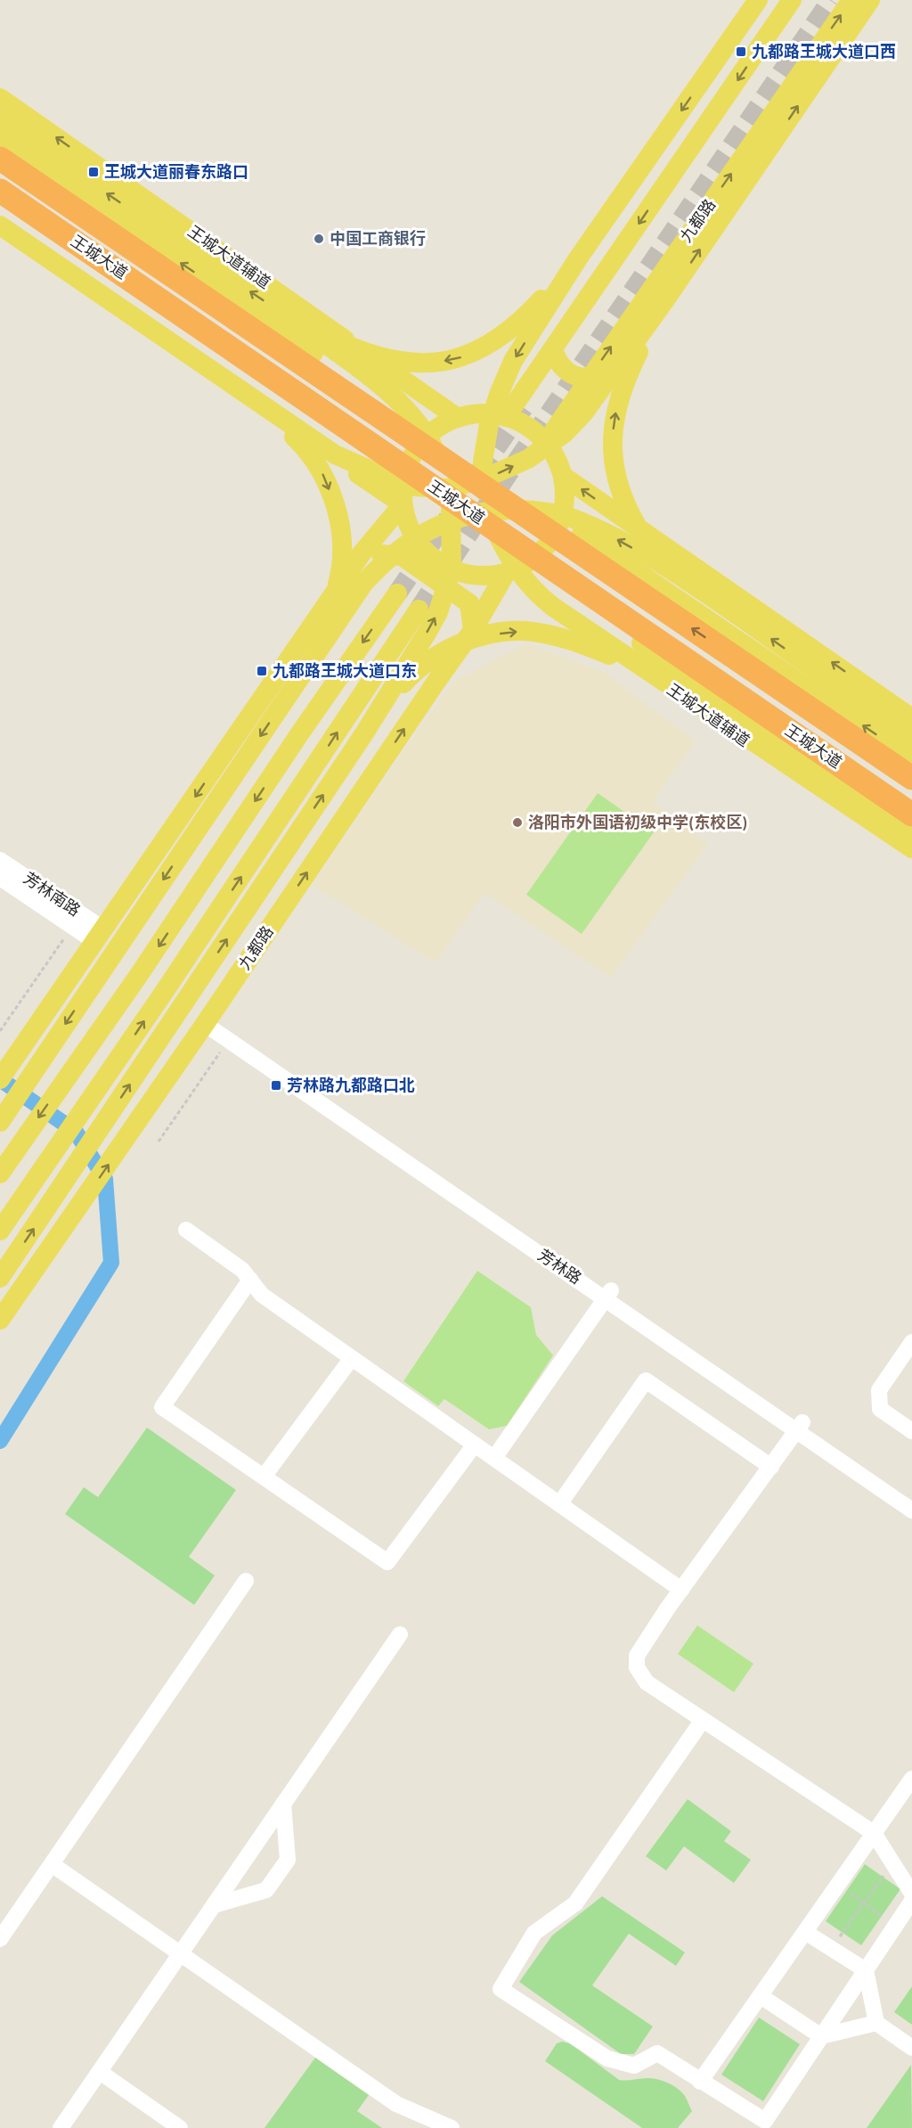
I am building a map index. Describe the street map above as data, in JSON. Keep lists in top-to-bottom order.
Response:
{
  "streets": {
    "highway": ["王城大道"],
    "main road": ["九都路", "王城大道辅道"],
    "street": ["芳林南路", "芳林路"]
  },
  "crossings": [
    ["九都路", "王城大道"],
    ["九都路", "王城大道辅道"],
    ["九都路", "芳林路"],
    ["王城大道", "王城大道辅道"]
  ],
  "places": {
    "transit": [
      "九都路王城大道口西",
      "王城大道丽春东路口",
      "九都路王城大道口东",
      "芳林路九都路口北"
    ],
    "other": ["中国工商银行", "洛阳市外国语初级中学(东校区)"]
  }
}
